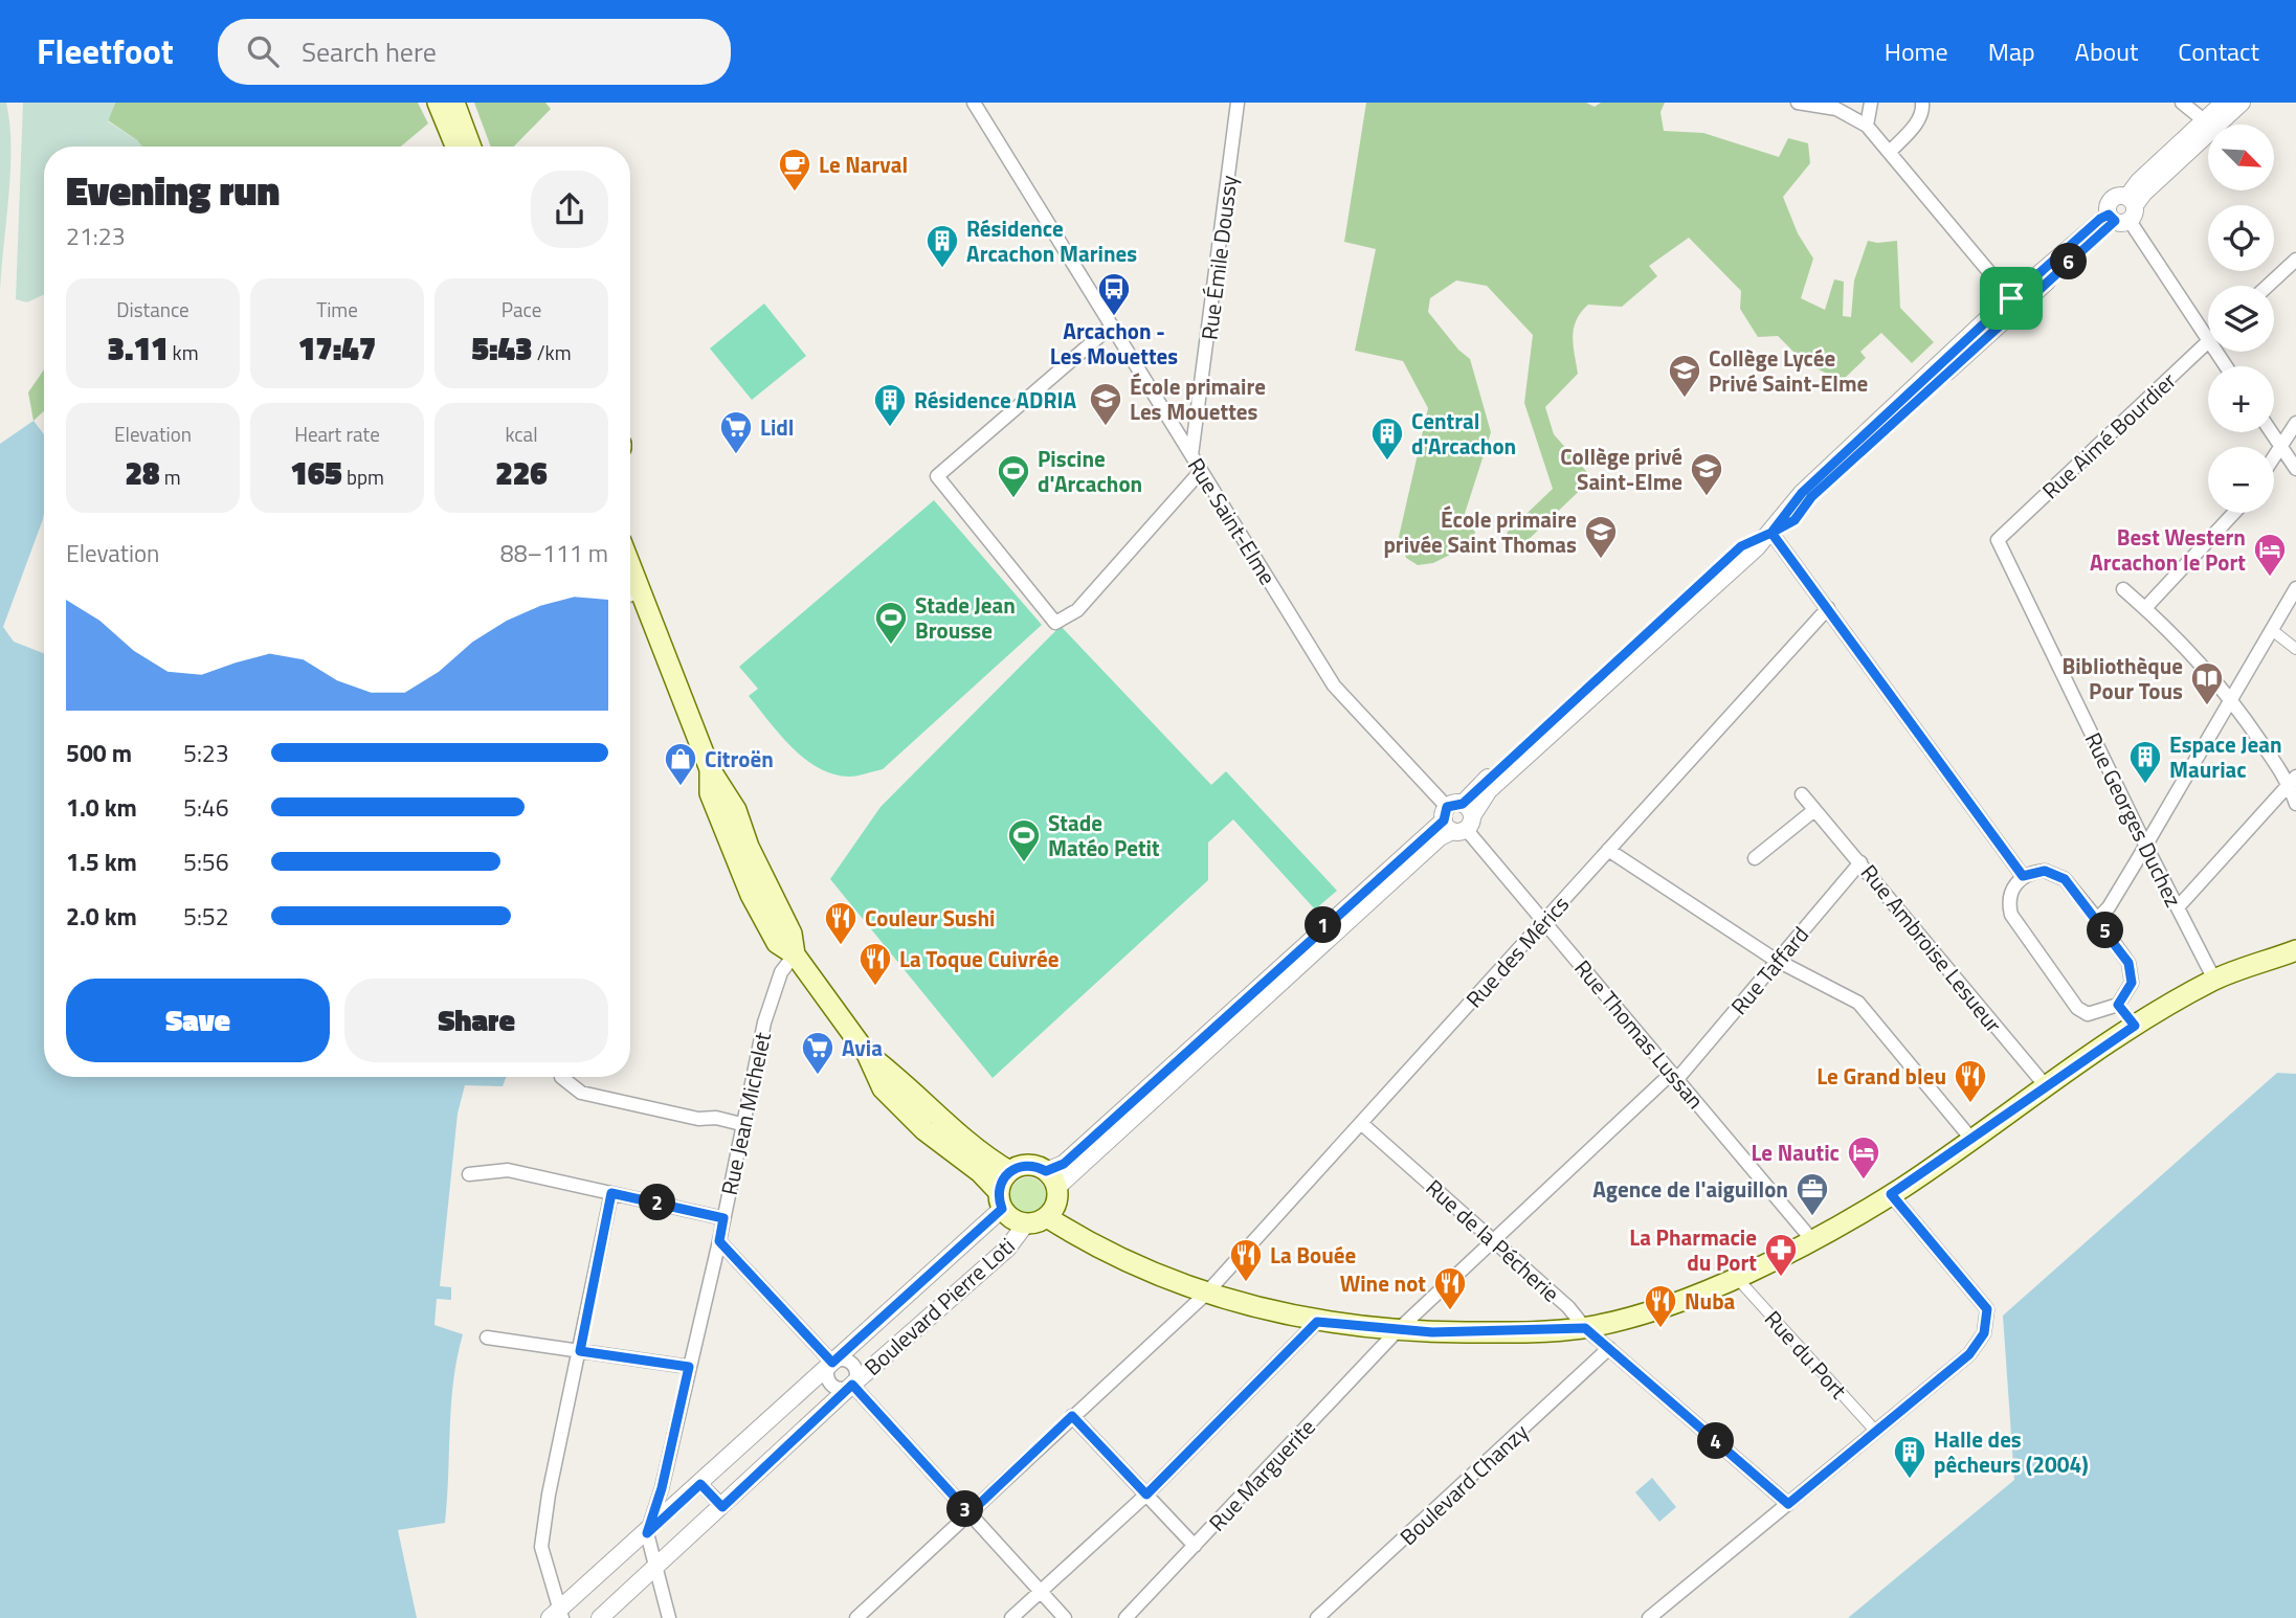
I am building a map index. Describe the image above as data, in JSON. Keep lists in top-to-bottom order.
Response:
{
  "streets": {
    "street": [
      "Rue Émile Doussy",
      "Rue Aimé Bourdier",
      "Rue Saint-Elme",
      "Rue Georges Duchez",
      "Rue Ambroise Lesueur",
      "Rue des Mérics",
      "Rue Taffard",
      "Rue Thomas Lussan",
      "Rue Jean Michelet",
      "Rue de la Pécherie",
      "Boulevard Pierre Loti",
      "Rue du Port",
      "Rue Marguerite",
      "Boulevard Chanzy"
    ]
  },
  "crossings": [
    ["Rue Émile Doussy", "Rue Saint-Elme"],
    ["Rue Aimé Bourdier", "Rue Georges Duchez"],
    ["Rue Saint-Elme", "Rue Thomas Lussan"],
    ["Rue Ambroise Lesueur", "Rue Taffard"],
    ["Rue des Mérics", "Rue Thomas Lussan"],
    ["Rue des Mérics", "Rue de la Pécherie"],
    ["Rue Taffard", "Rue Thomas Lussan"],
    ["Rue Taffard", "Rue de la Pécherie"],
    ["Rue Taffard", "Rue Marguerite"],
    ["Rue Jean Michelet", "Boulevard Pierre Loti"],
    ["Rue de la Pécherie", "Rue Marguerite"],
    ["Rue de la Pécherie", "Boulevard Chanzy"]
  ],
  "places": {
    "cafe": ["Le Narval"],
    "building": [
      "Résidence Arcachon Marines",
      "Résidence ADRIA",
      "Central d'Arcachon",
      "Espace Jean Mauriac",
      "Halle des pêcheurs (2004)"
    ],
    "bus stop": ["Arcachon - Les Mouettes"],
    "school or university": [
      "Collège Lycée Privé Saint-Elme",
      "École primaire Les Mouettes",
      "Collège privé Saint-Elme",
      "École primaire privée Saint Thomas"
    ],
    "supermarket": ["Lidl", "Avia"],
    "sports": ["Piscine d'Arcachon", "Stade Jean Brousse", "Stade Matéo Petit"],
    "hotel": ["Best Western Arcachon le Port", "Le Nautic"],
    "library": ["Bibliothèque Pour Tous"],
    "shop": ["Citroën"],
    "restaurant": [
      "Couleur Sushi",
      "La Toque Cuivrée",
      "Le Grand bleu",
      "La Bouée",
      "Wine not",
      "Nuba"
    ],
    "office": ["Agence de l'aiguillon"],
    "pharmacy": ["La Pharmacie du Port"]
  },
  "north": "bottom right",
  "page": {
    "header": "Fleetfoot",
    "search": "Search here",
    "nav": [
      "Home",
      "Map",
      "About",
      "Contact"
    ],
    "map_buttons": ["+", "−"],
    "heading": ["Evening run", "21:23"],
    "pins": [
      "6",
      "1",
      "5",
      "2",
      "4",
      "3"
    ],
    "stats": [
      ["Distance", "3.11 km"],
      ["Time", "17:47"],
      ["Pace", "5:43 /km"],
      ["Elevation", "28 m"],
      ["Heart rate", "165 bpm"],
      ["kcal", "226"]
    ],
    "chart": ["Elevation", "88–111 m"],
    "list": [
      {
        "name": "500 m",
        "note": "5:23"
      },
      {
        "name": "1.0 km",
        "note": "5:46"
      },
      {
        "name": "1.5 km",
        "note": "5:56"
      },
      {
        "name": "2.0 km",
        "note": "5:52"
      }
    ],
    "buttons": ["Save", "Share"]
  }
}
